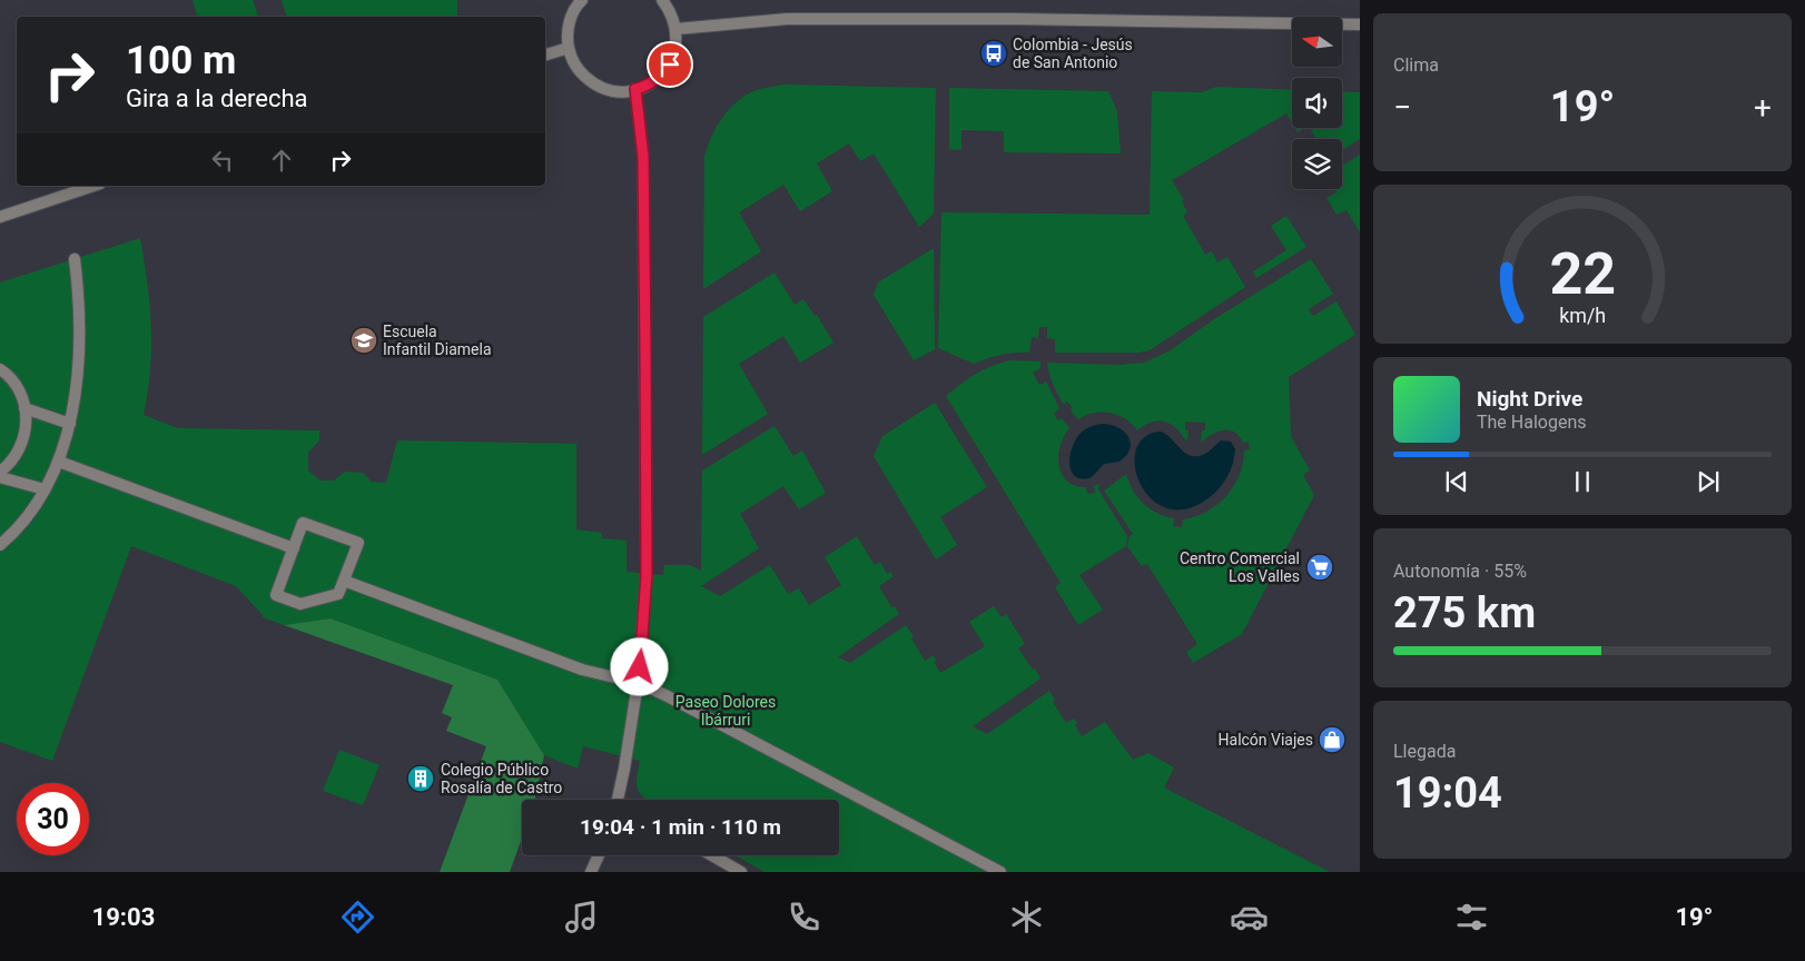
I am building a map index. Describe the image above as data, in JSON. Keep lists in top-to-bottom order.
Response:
{
  "parks": ["Paseo Dolores Ibárruri"],
  "places": {
    "bus stop": ["Colombia - Jesús de San Antonio"],
    "school or university": ["Escuela Infantil Diamela"],
    "supermarket": ["Centro Comercial Los Valles"],
    "shop": ["Halcón Viajes"],
    "building": ["Colegio Público Rosalía de Castro"]
  },
  "north": "left",
  "page": {
    "tile": [
      "Clima",
      ["Autonomía · 55%", "275 km"],
      ["Llegada", "19:04"]
    ],
    "turn": ["100 m", "Gira a la derecha"],
    "heat": ["−", "19°", "+"],
    "song": ["Night Drive", "The Halogens"],
    "limit": "30",
    "trip": "19:04 · 1 min · 110 m",
    "tabs": ["19:03", "19°"],
    "gauge": ["22", "km/h"]
  }
}
